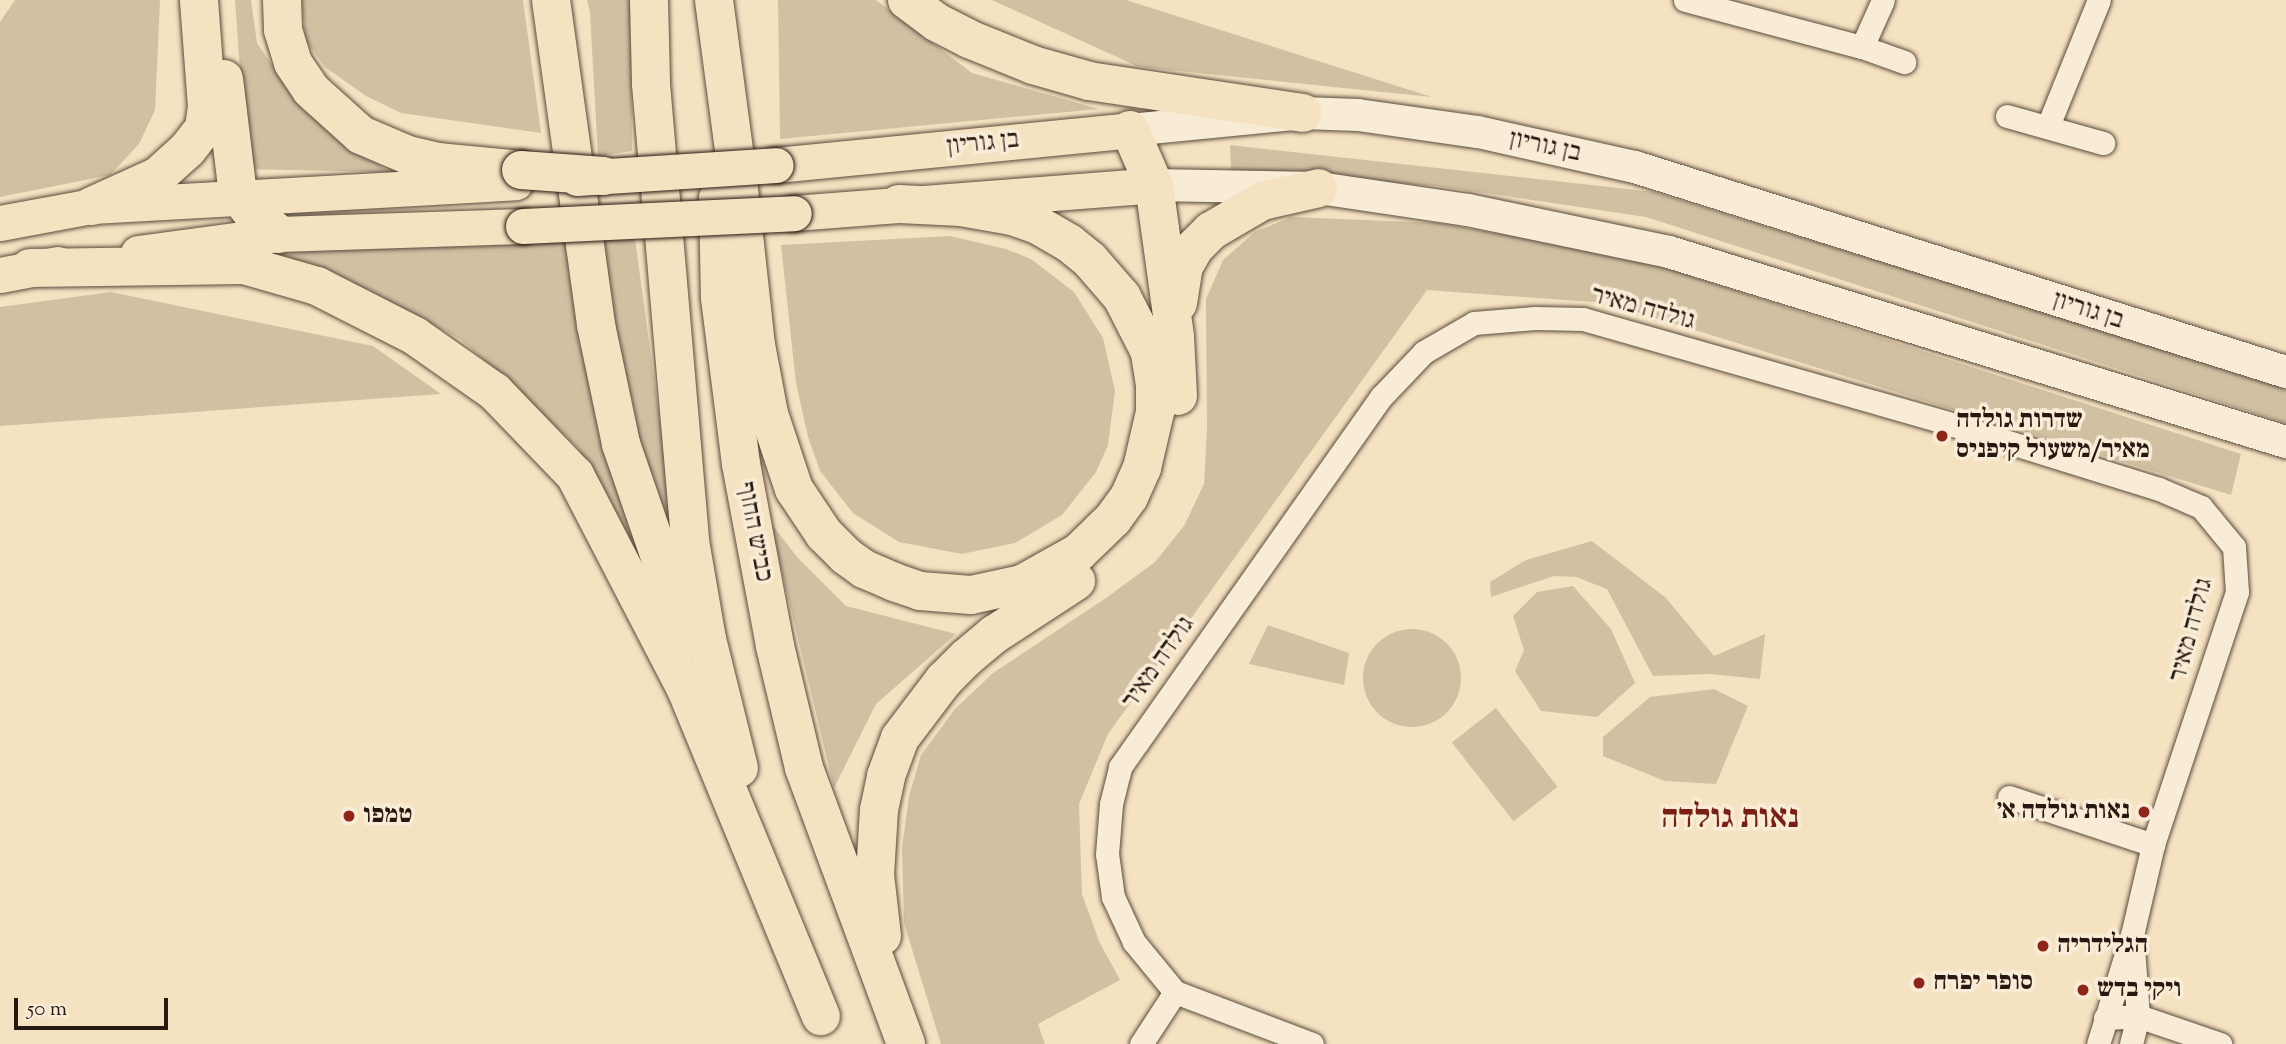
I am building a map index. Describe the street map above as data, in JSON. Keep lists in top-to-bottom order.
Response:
{
  "streets": {
    "highway": ["כביש החוף"],
    "main road": ["בן גוריון"],
    "street": ["גולדה מאיר"]
  },
  "districts": ["נאות גולדה"],
  "places": [
    "שדרות גולדה מאיר/משעול קיפניס",
    "נאות גולדה א׳",
    "טמפו",
    "הגלידריה",
    "סופר יפרח",
    "ויקי בדש"
  ],
  "scale_bar": "50 m"
}
